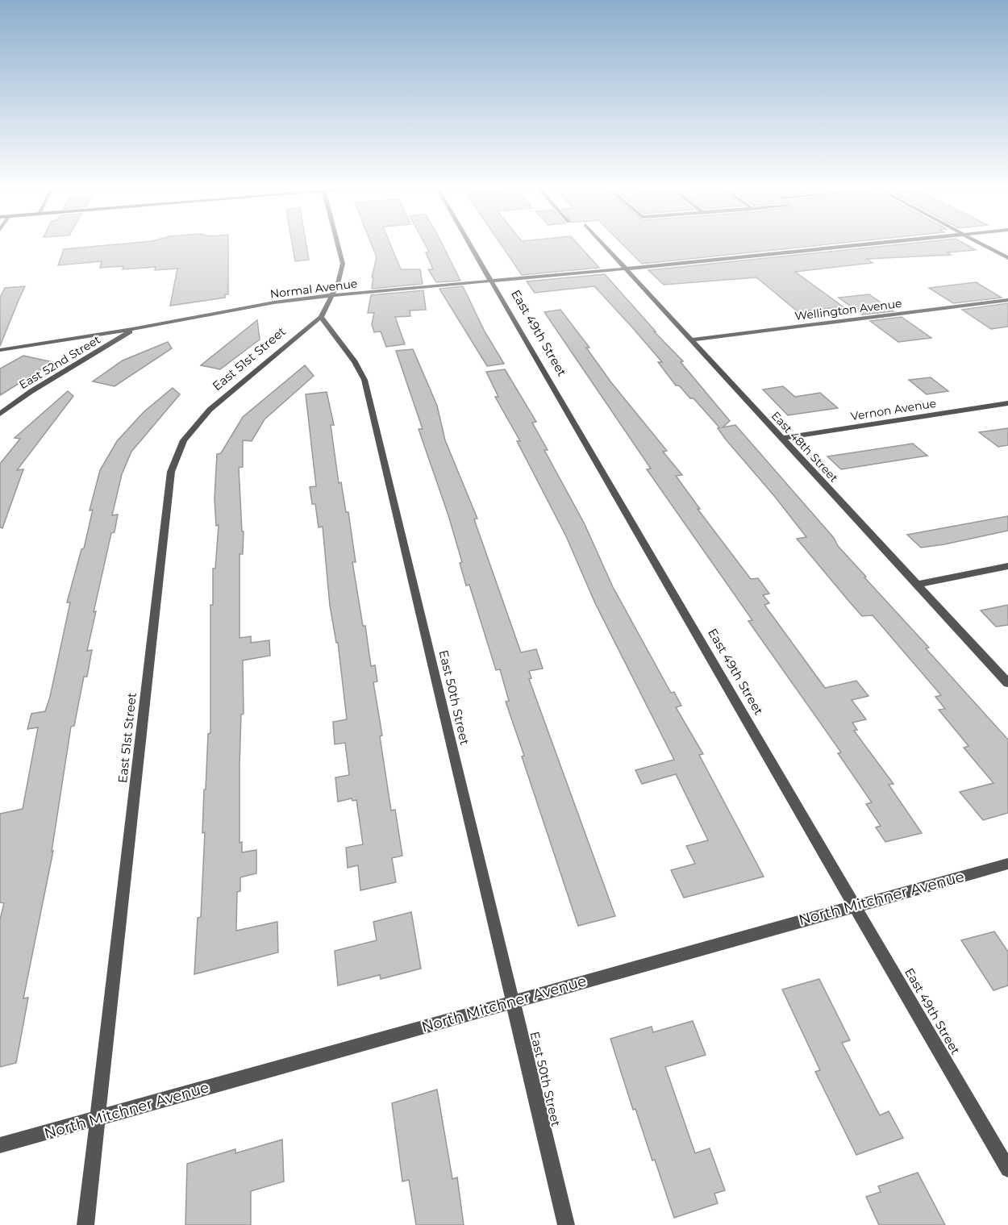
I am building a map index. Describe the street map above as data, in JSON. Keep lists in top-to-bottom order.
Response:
{
  "streets": {
    "street": [
      "Normal Avenue",
      "Wellington Avenue",
      "East 49th Street",
      "East 51st Street",
      "East 52nd Street",
      "Vernon Avenue",
      "East 48th Street",
      "East 50th Street",
      "North Mitchner Avenue"
    ]
  },
  "crossings": [
    ["Normal Avenue", "East 49th Street"],
    ["Normal Avenue", "East 52nd Street"],
    ["Normal Avenue", "East 48th Street"],
    ["Wellington Avenue", "East 48th Street"],
    ["East 49th Street", "North Mitchner Avenue"],
    ["East 51st Street", "East 50th Street"],
    ["East 51st Street", "North Mitchner Avenue"],
    ["Vernon Avenue", "East 48th Street"],
    ["East 50th Street", "North Mitchner Avenue"]
  ]
}
